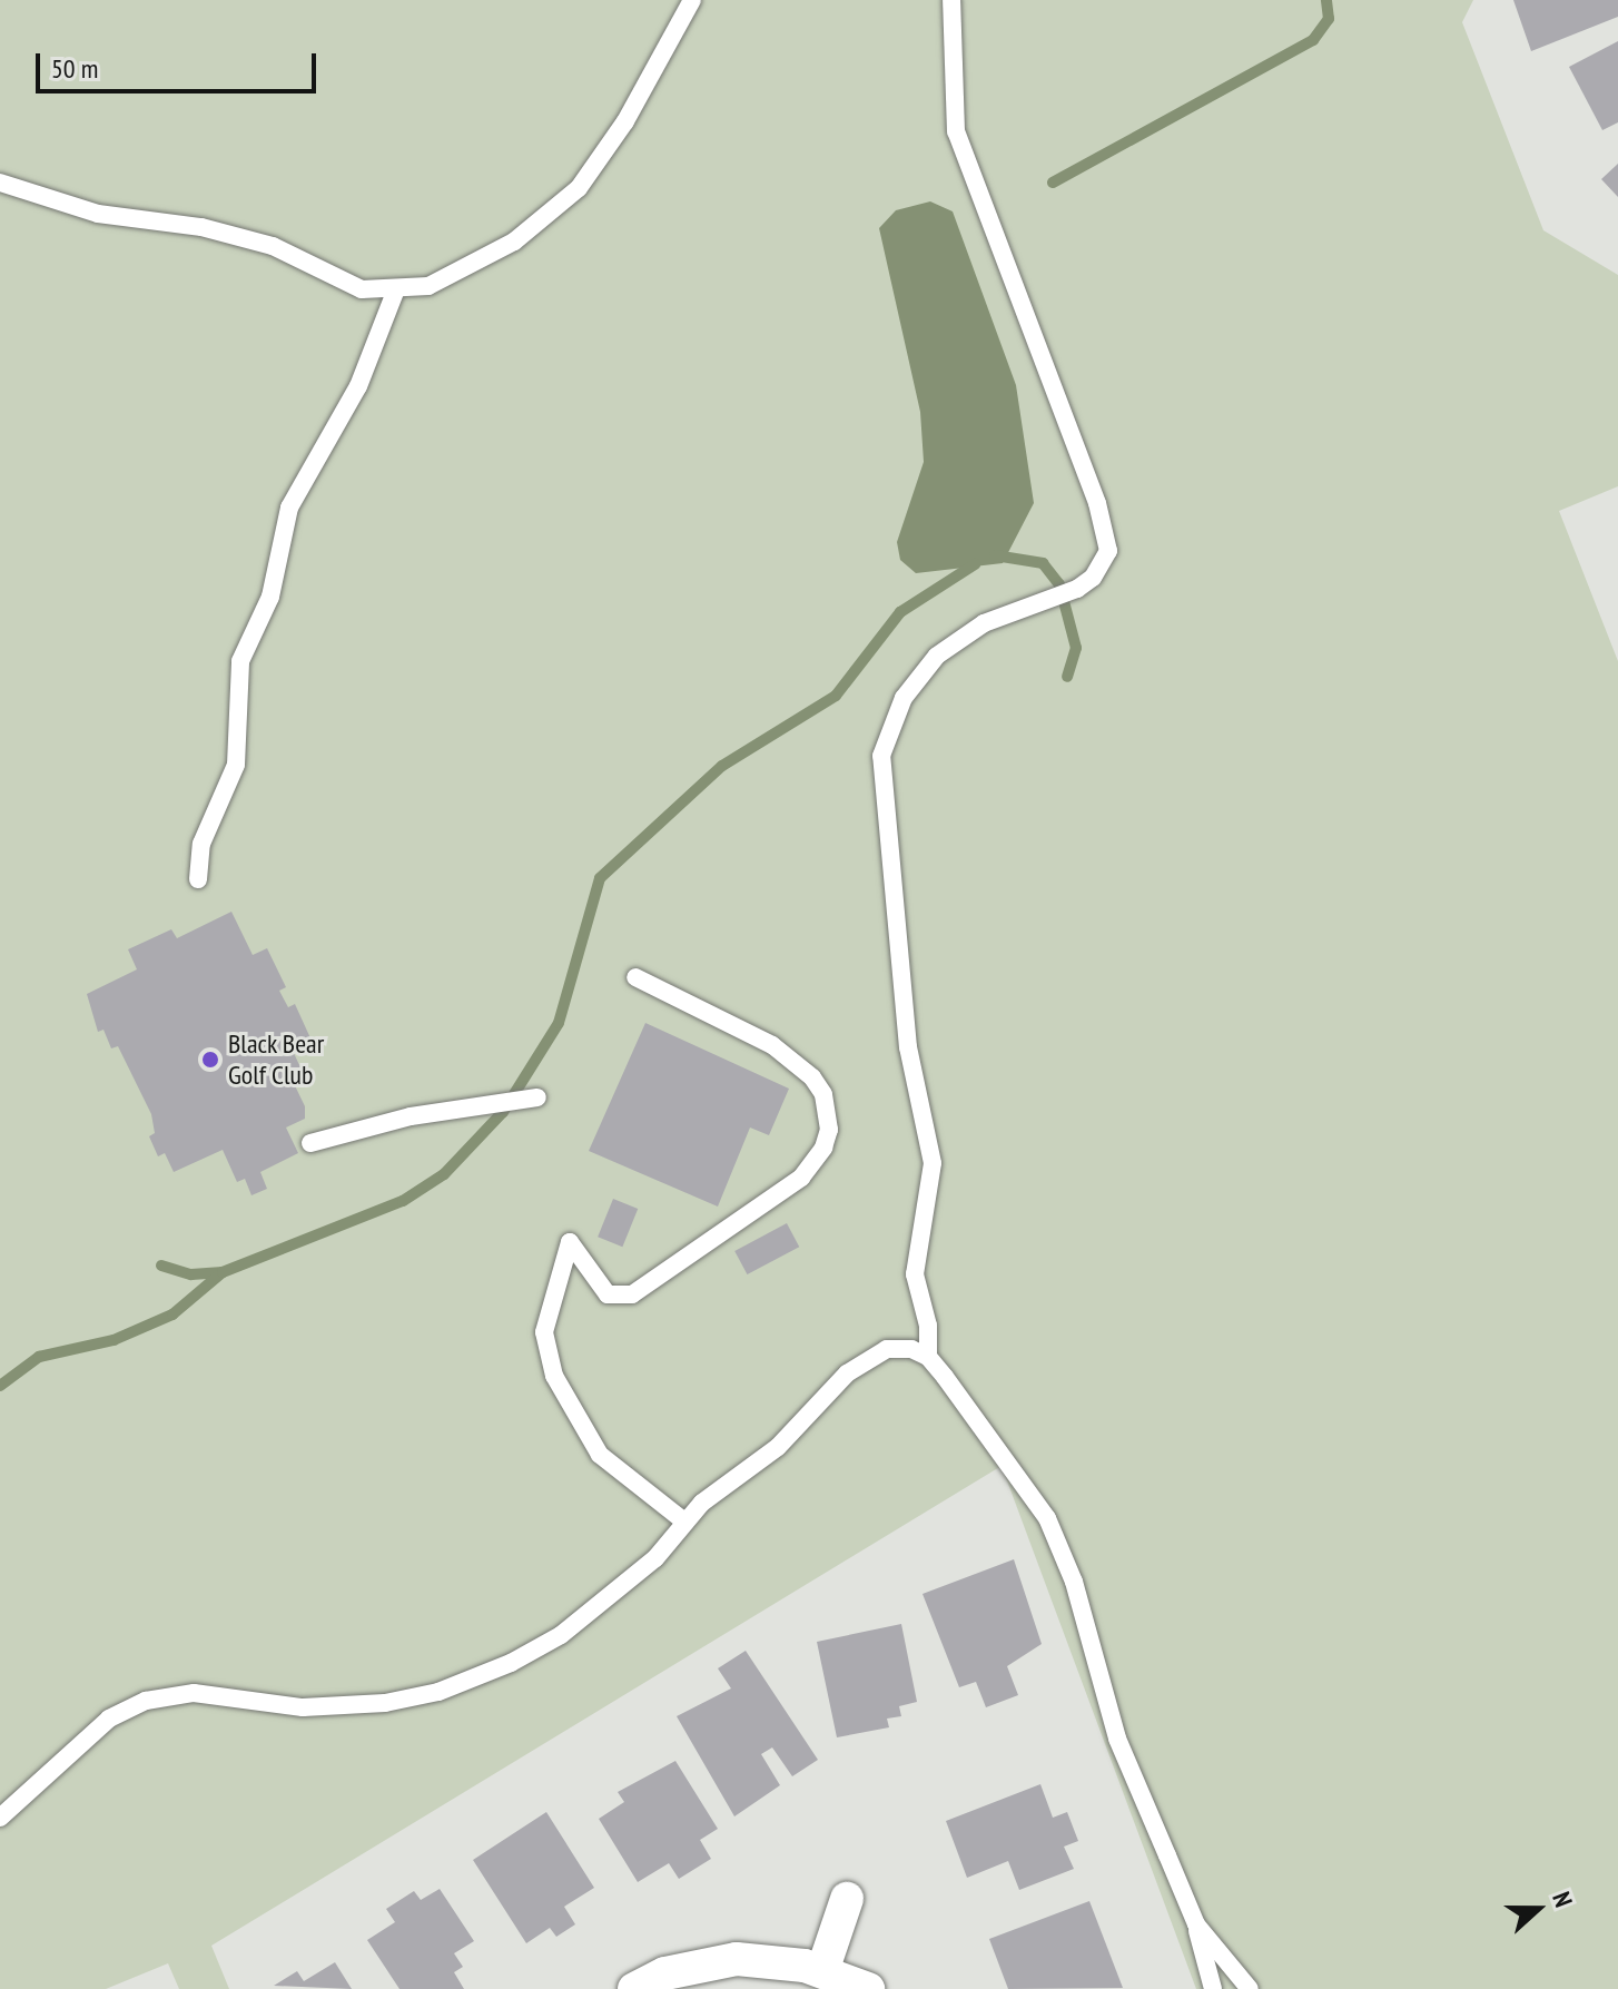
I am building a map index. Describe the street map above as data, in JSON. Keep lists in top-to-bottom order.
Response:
{
  "places": ["Black Bear Golf Club"],
  "scale_bar": "50 m",
  "north": "right"
}
